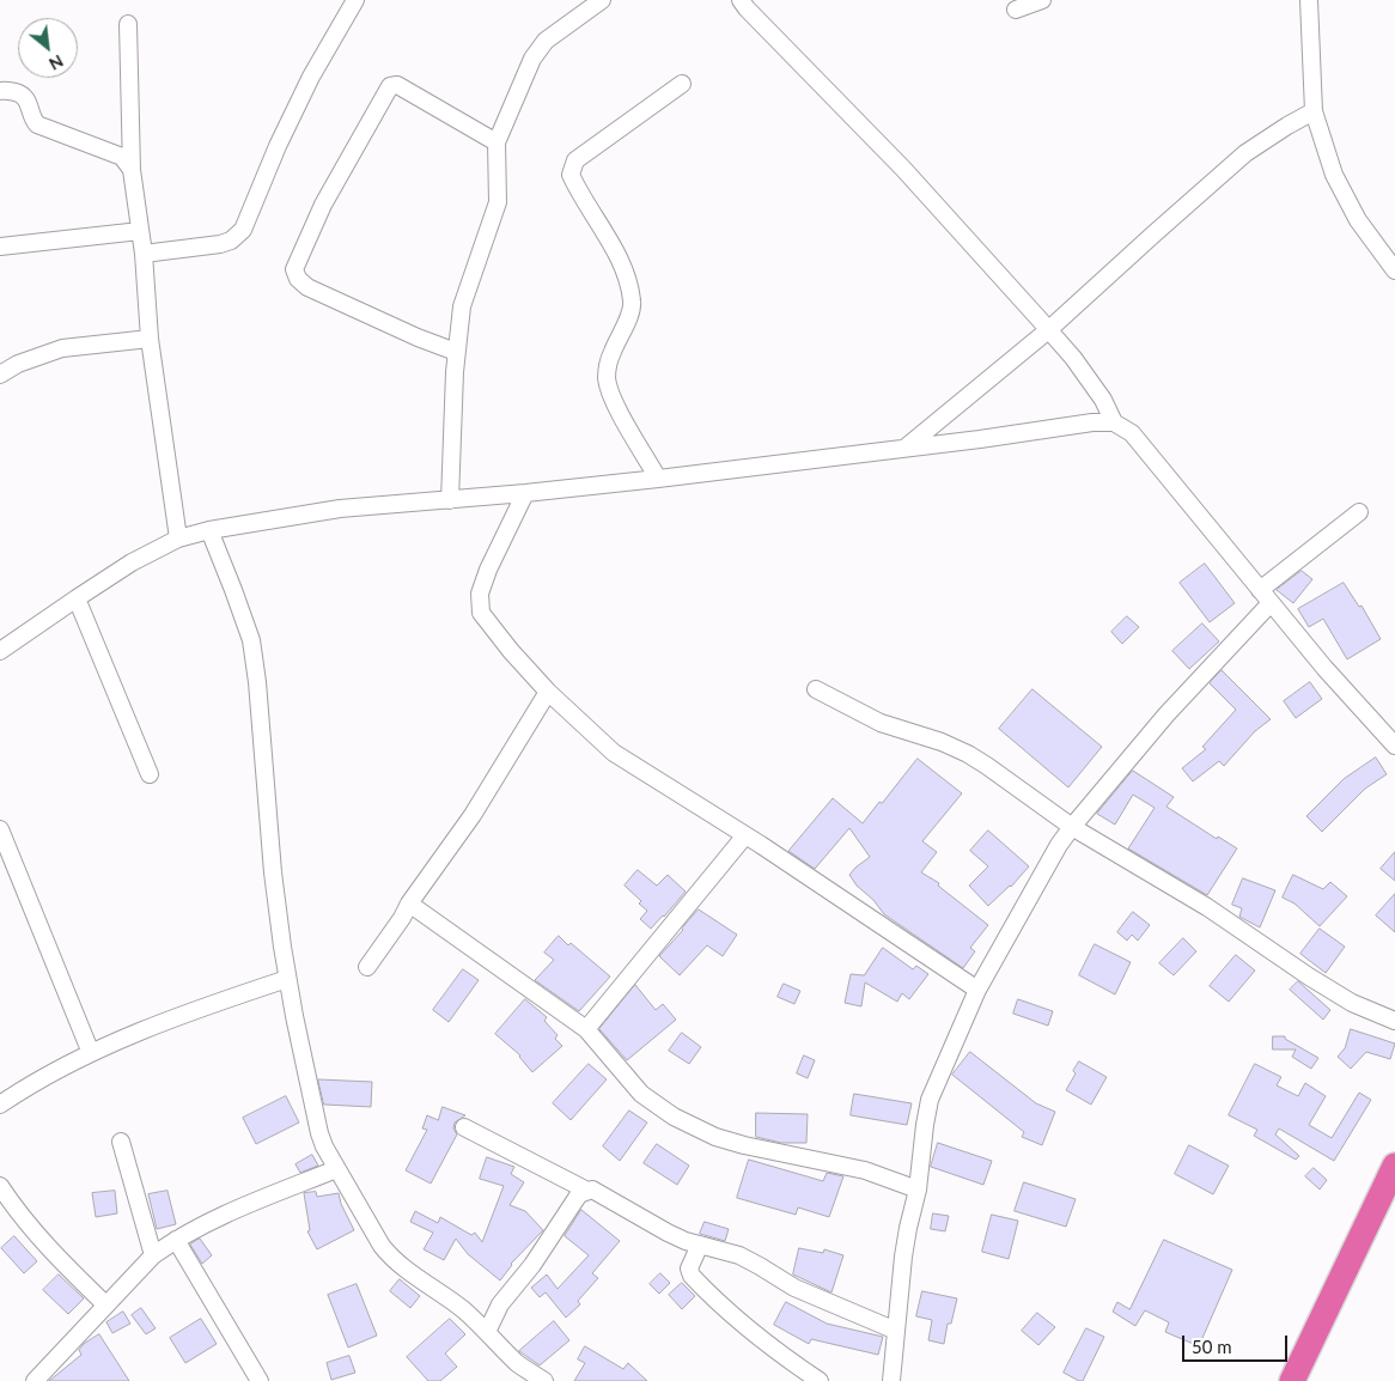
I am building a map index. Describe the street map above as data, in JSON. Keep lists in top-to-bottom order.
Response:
{
  "scale_bar": "50 m",
  "north": "bottom right"
}
